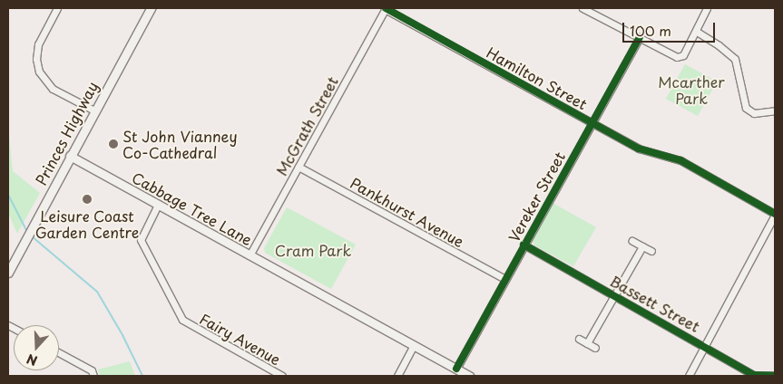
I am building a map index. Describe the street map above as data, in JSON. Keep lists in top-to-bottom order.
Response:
{
  "streets": {
    "main road": ["Princes Highway", "Cabbage Tree Lane"],
    "street": [
      "Hamilton Street",
      "McGrath Street",
      "Vereker Street",
      "Pankhurst Avenue",
      "Bassett Street",
      "Fairy Avenue"
    ]
  },
  "crossings": [
    ["Hamilton Street", "McGrath Street"],
    ["Hamilton Street", "Vereker Street"],
    ["McGrath Street", "Cabbage Tree Lane"],
    ["McGrath Street", "Pankhurst Avenue"],
    ["Princes Highway", "Cabbage Tree Lane"],
    ["Vereker Street", "Cabbage Tree Lane"],
    ["Vereker Street", "Pankhurst Avenue"],
    ["Vereker Street", "Bassett Street"],
    ["Cabbage Tree Lane", "Fairy Avenue"]
  ],
  "parks": ["Mcarther Park", "Cram Park"],
  "places": ["St John Vianney Co-Cathedral", "Leisure Coast Garden Centre"],
  "scale_bar": "100 m",
  "north": "bottom"
}
